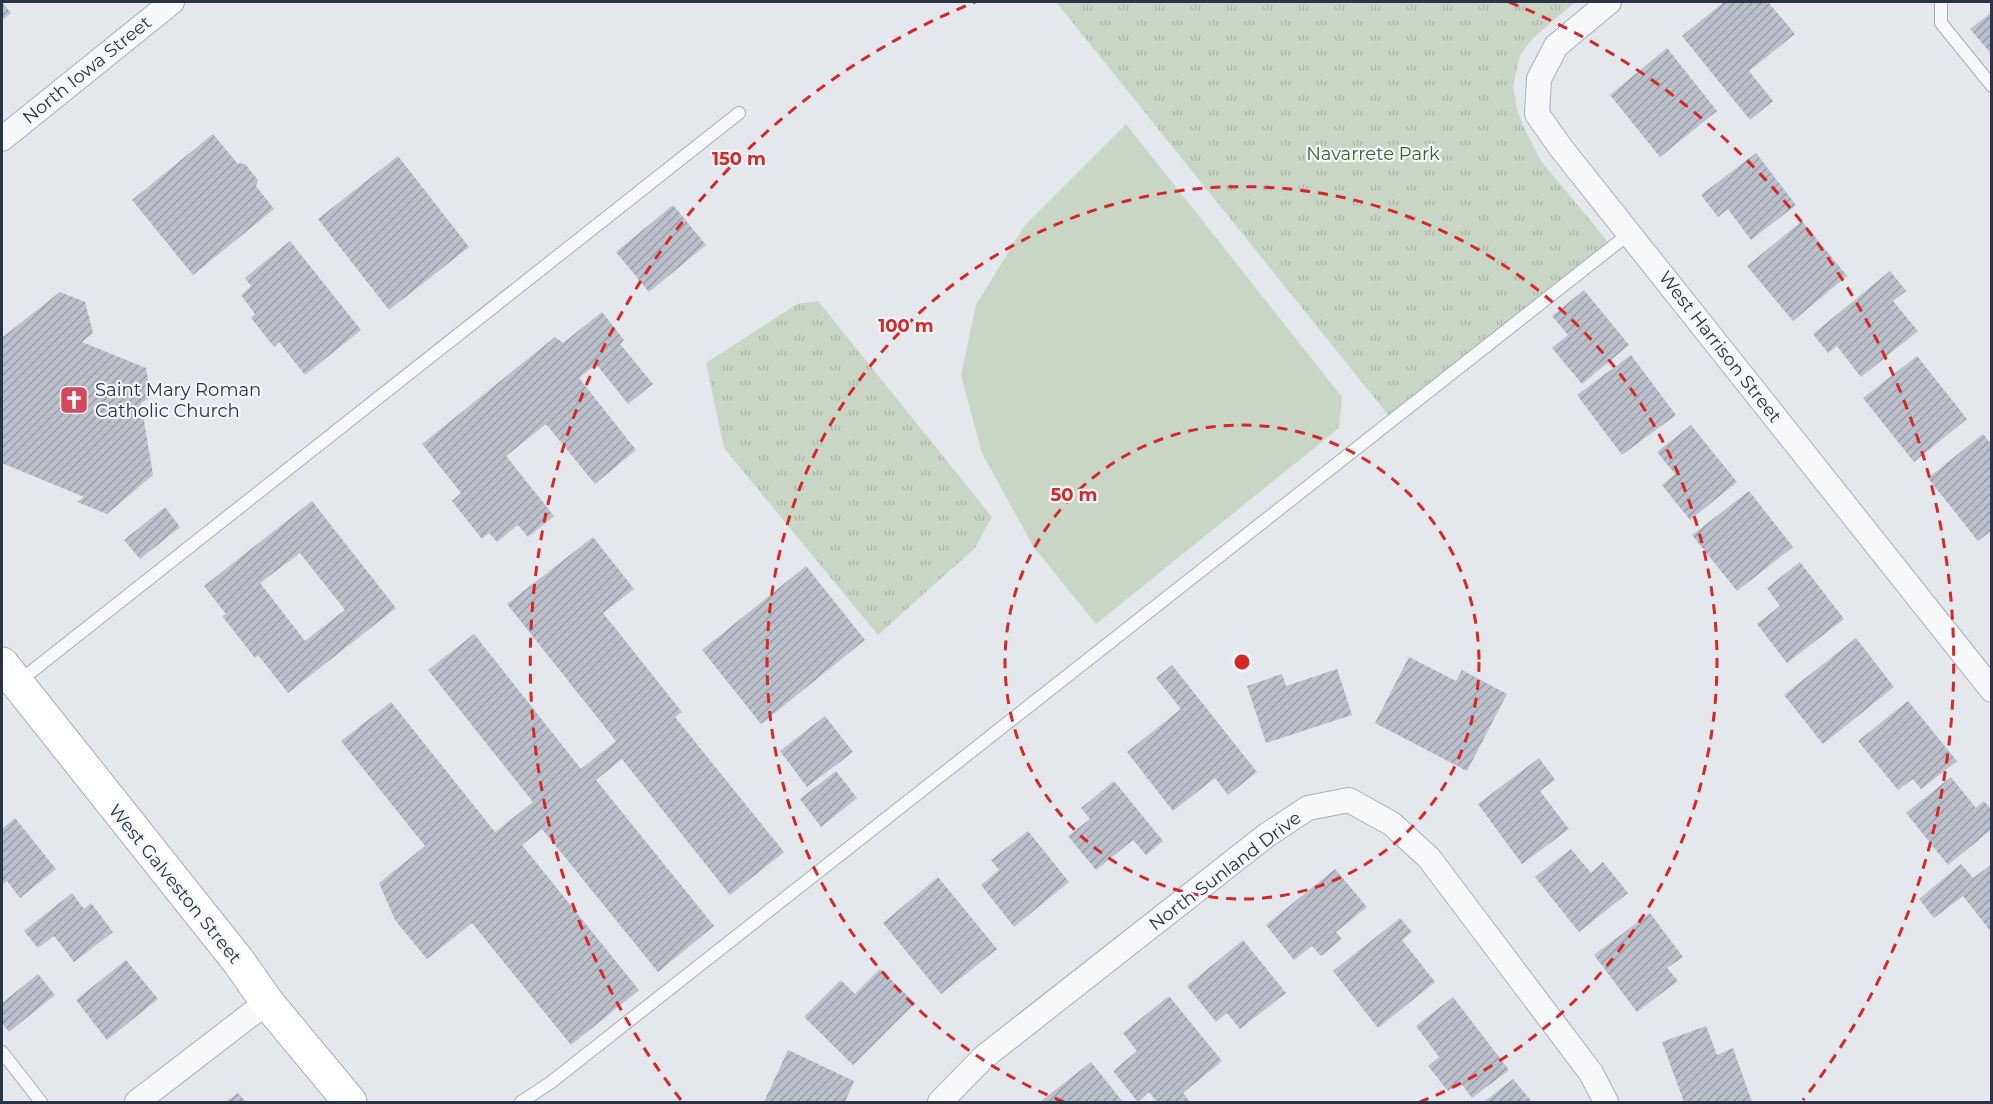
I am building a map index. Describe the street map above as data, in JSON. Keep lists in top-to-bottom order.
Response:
{
  "streets": {
    "street": [
      "North Iowa Street",
      "West Harrison Street",
      "North Sunland Drive",
      "West Galveston Street"
    ]
  },
  "parks": ["Navarrete Park"],
  "places": {
    "church": ["Saint Mary Roman Catholic Church"]
  },
  "rings": ["150 m", "100 m", "50 m"]
}
